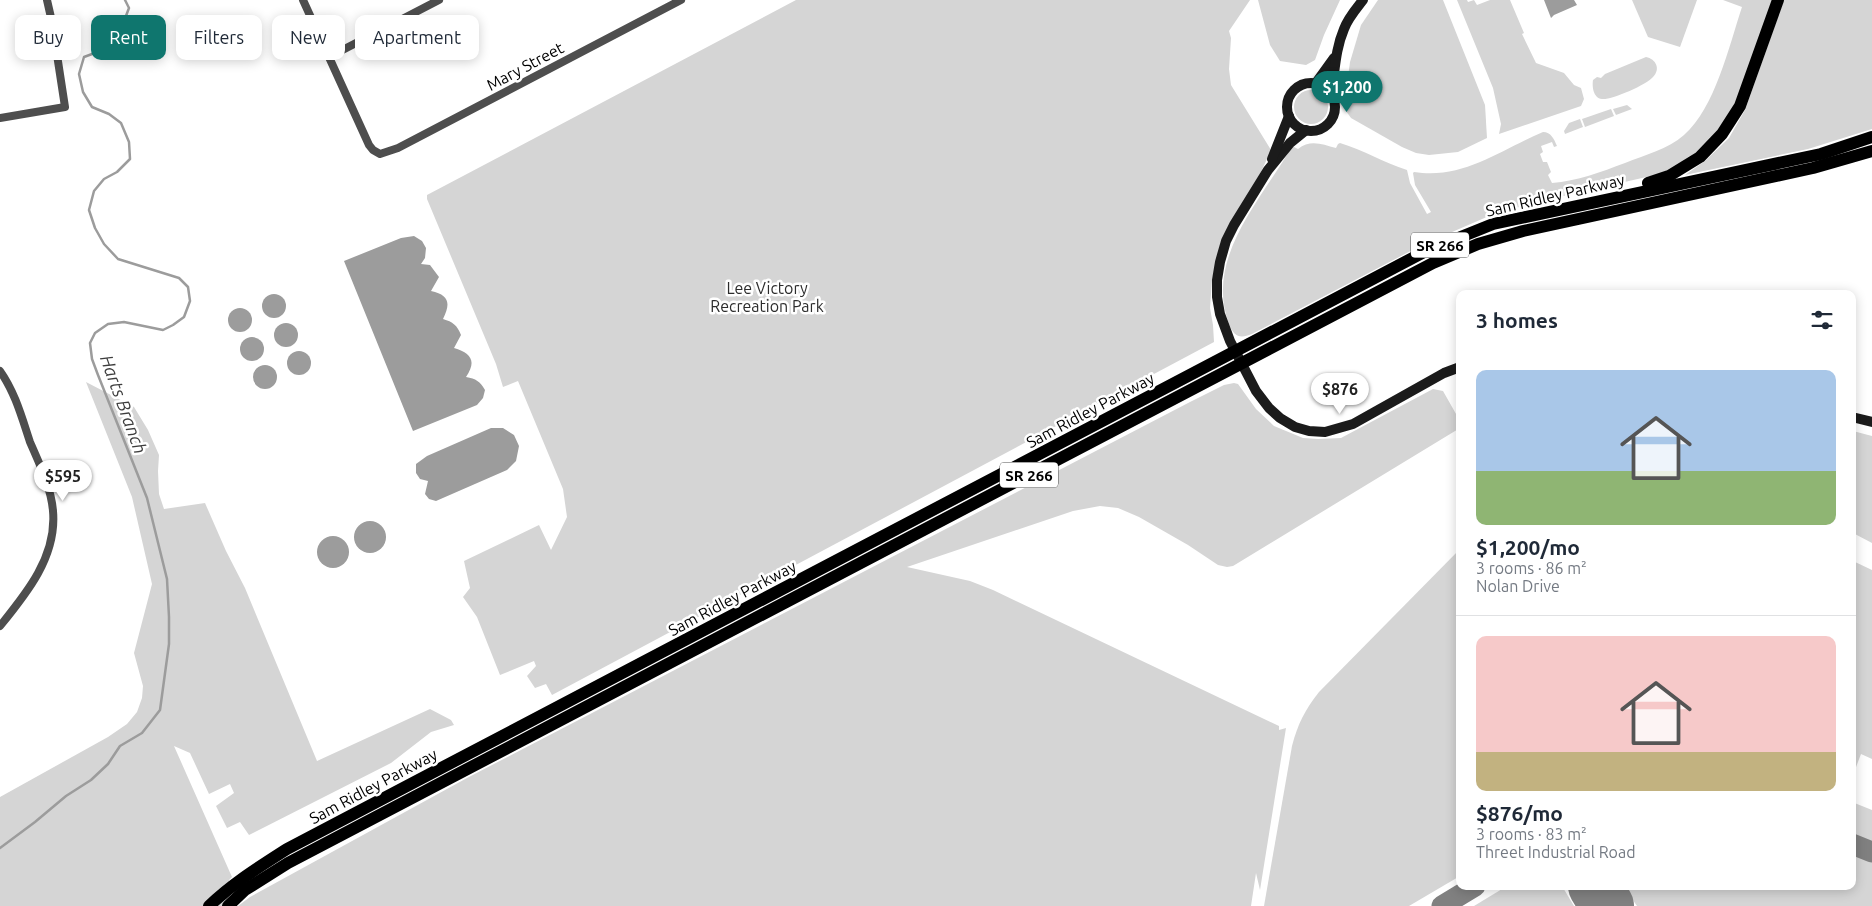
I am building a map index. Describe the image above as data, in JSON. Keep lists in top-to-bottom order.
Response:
{
  "streets": {
    "main road": ["Sam Ridley Parkway", "SR 266"],
    "street": ["Mary Street"]
  },
  "water": ["Harts Branch"],
  "parks": ["Lee Victory Recreation Park"],
  "page": {
    "chip": [
      "Buy",
      "Rent",
      "Filters",
      "New",
      "Apartment"
    ],
    "price": ["$1,200", "$876", "$595"],
    "heading": "3 homes",
    "list": [
      {
        "name": "$1,200/mo",
        "note": "3 rooms · 86 m² · Nolan Drive"
      },
      {
        "name": "$876/mo",
        "note": "3 rooms · 83 m² · Threet Industrial Road"
      }
    ]
  }
}
